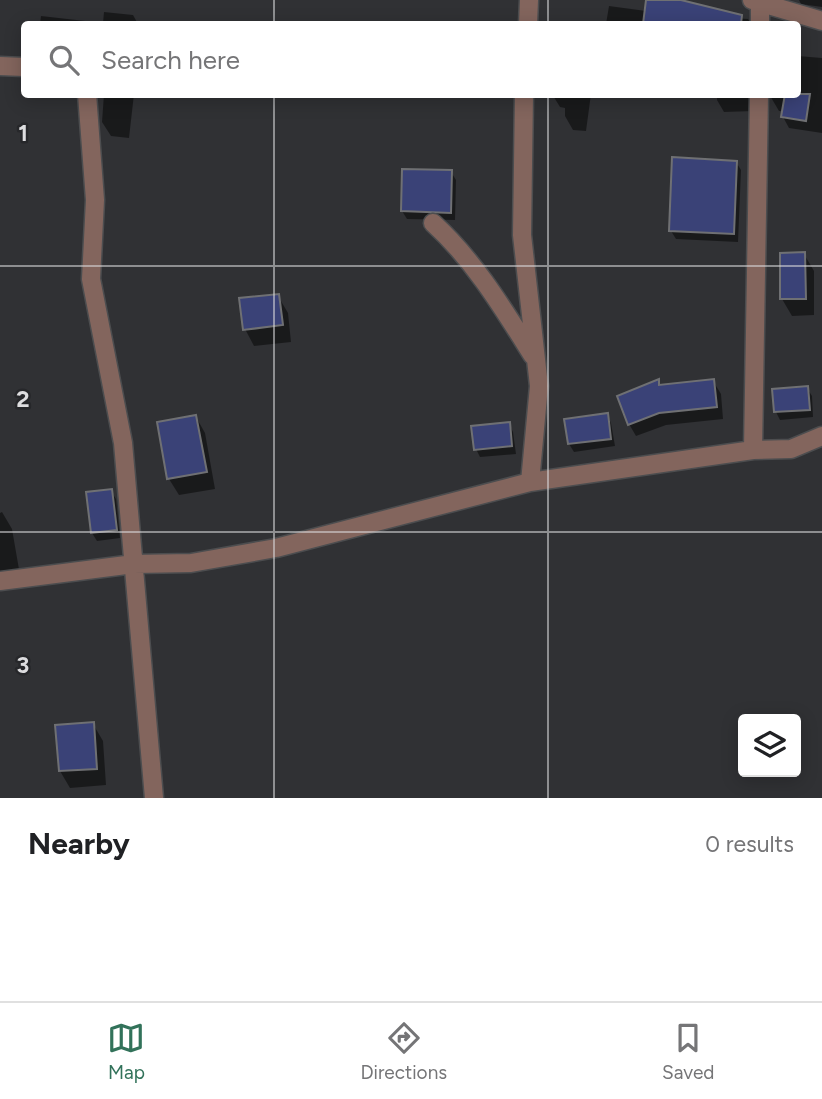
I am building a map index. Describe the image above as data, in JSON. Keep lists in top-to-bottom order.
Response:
{
  "page": {
    "search": "Search here",
    "heading": ["Nearby", "0 results"],
    "nav": ["Map", "Directions", "Saved"]
  },
  "grid": {
    "rows": ["1", "2", "3"]
  }
}
